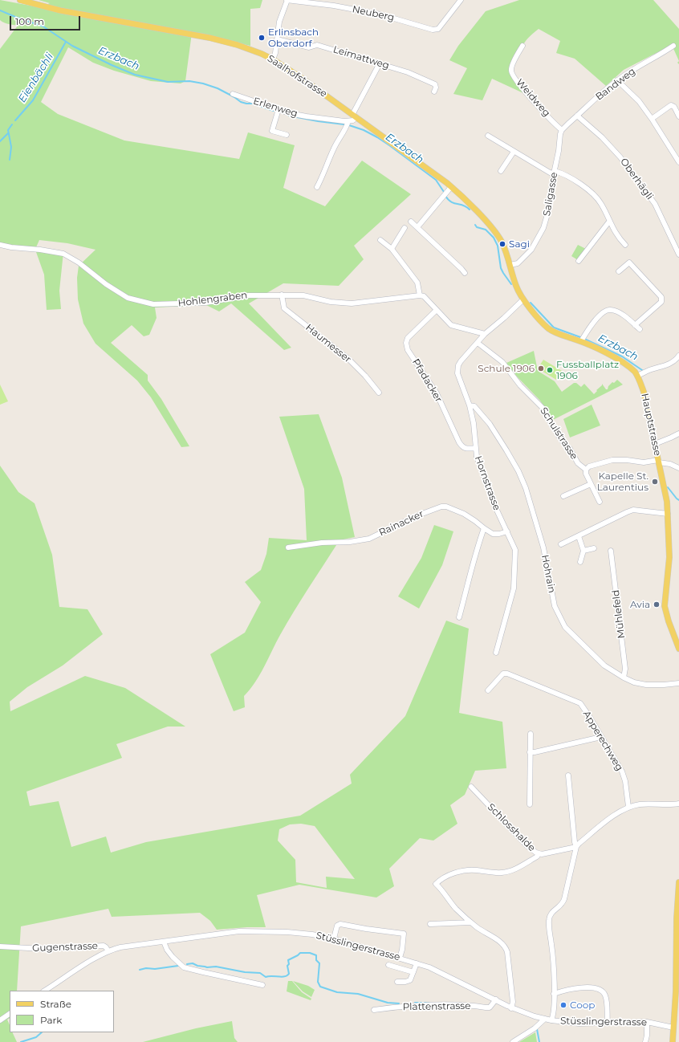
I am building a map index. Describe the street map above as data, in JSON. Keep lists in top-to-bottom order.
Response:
{
  "streets": {
    "main road": ["Saalhofstrasse", "Hauptstrasse"],
    "street": [
      "Neuberg",
      "Leimattweg",
      "Bandweg",
      "Weidweg",
      "Erlenweg",
      "Oberhägli",
      "Saligasse",
      "Hohlengraben",
      "Haumesser",
      "Pfadacker",
      "Schulstrasse",
      "Hornstrasse",
      "Rainacker",
      "Hohrain",
      "Mühlefeld",
      "Apperechweg",
      "Schlosshalde",
      "Stüsslingerstrasse",
      "Gugenstrasse",
      "Plattenstrasse"
    ]
  },
  "crossings": [
    ["Saalhofstrasse", "Saligasse"],
    ["Saalhofstrasse", "Hauptstrasse"],
    ["Bandweg", "Oberhägli"],
    ["Weidweg", "Saligasse"],
    ["Saligasse", "Hauptstrasse"],
    ["Hohlengraben", "Haumesser"],
    ["Pfadacker", "Hornstrasse"],
    ["Hauptstrasse", "Hornstrasse"],
    ["Schulstrasse", "Hornstrasse"],
    ["Hornstrasse", "Rainacker"],
    ["Hornstrasse", "Hohrain"],
    ["Hohrain", "Mühlefeld"],
    ["Stüsslingerstrasse", "Gugenstrasse"],
    ["Stüsslingerstrasse", "Plattenstrasse"]
  ],
  "water": ["Erzbach", "Eienbächli"],
  "places": [
    "Erlinsbach Oberdorf",
    "Sagi",
    "Schule 1906",
    "Fussballplatz 1906",
    "Kapelle St. Laurentius",
    "Avia",
    "Coop"
  ],
  "legend": ["Straße", "Park"],
  "scale_bar": "100 m"
}
